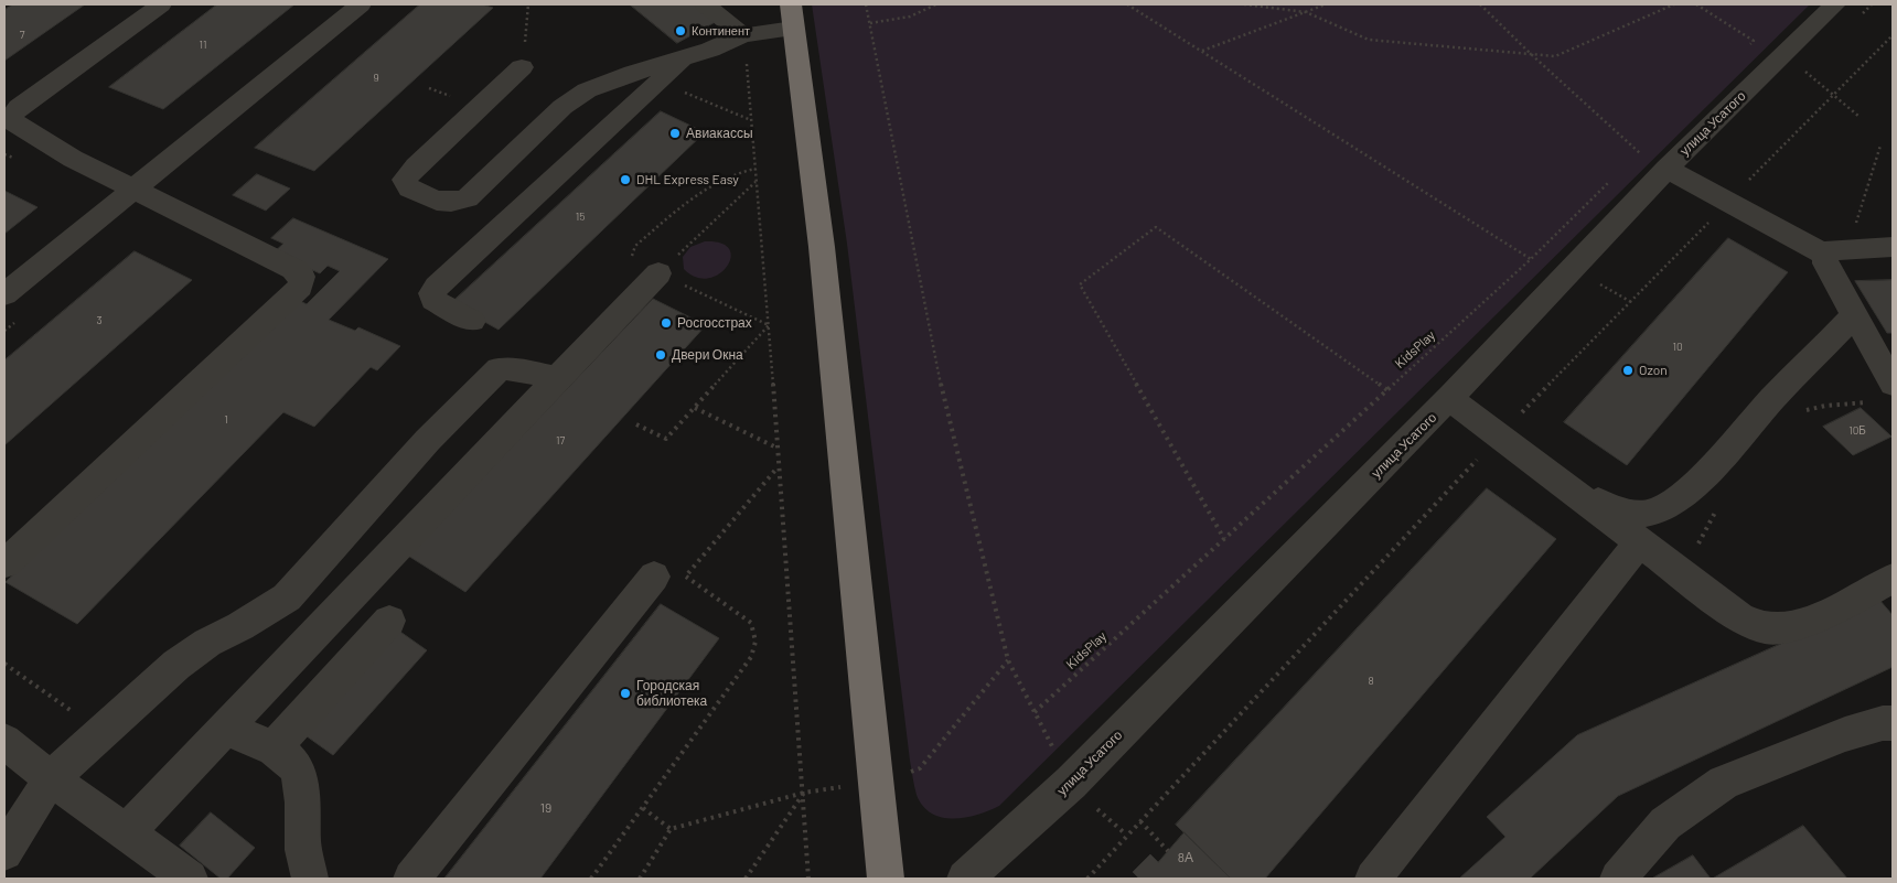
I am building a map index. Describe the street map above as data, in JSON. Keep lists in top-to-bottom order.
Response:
{
  "streets": {
    "street": ["улица Усатого"],
    "path": ["KidsPlay"]
  },
  "places": [
    "Континент",
    "Авиакассы",
    "DHL Express Easy",
    "Росгосстрах",
    "Двери Окна",
    "Ozon",
    "Городская библиотека"
  ],
  "house_numbers": [
    "7",
    "11",
    "9",
    "15",
    "3",
    "10",
    "1",
    "10Б",
    "17",
    "8",
    "19",
    "8А"
  ]
}
